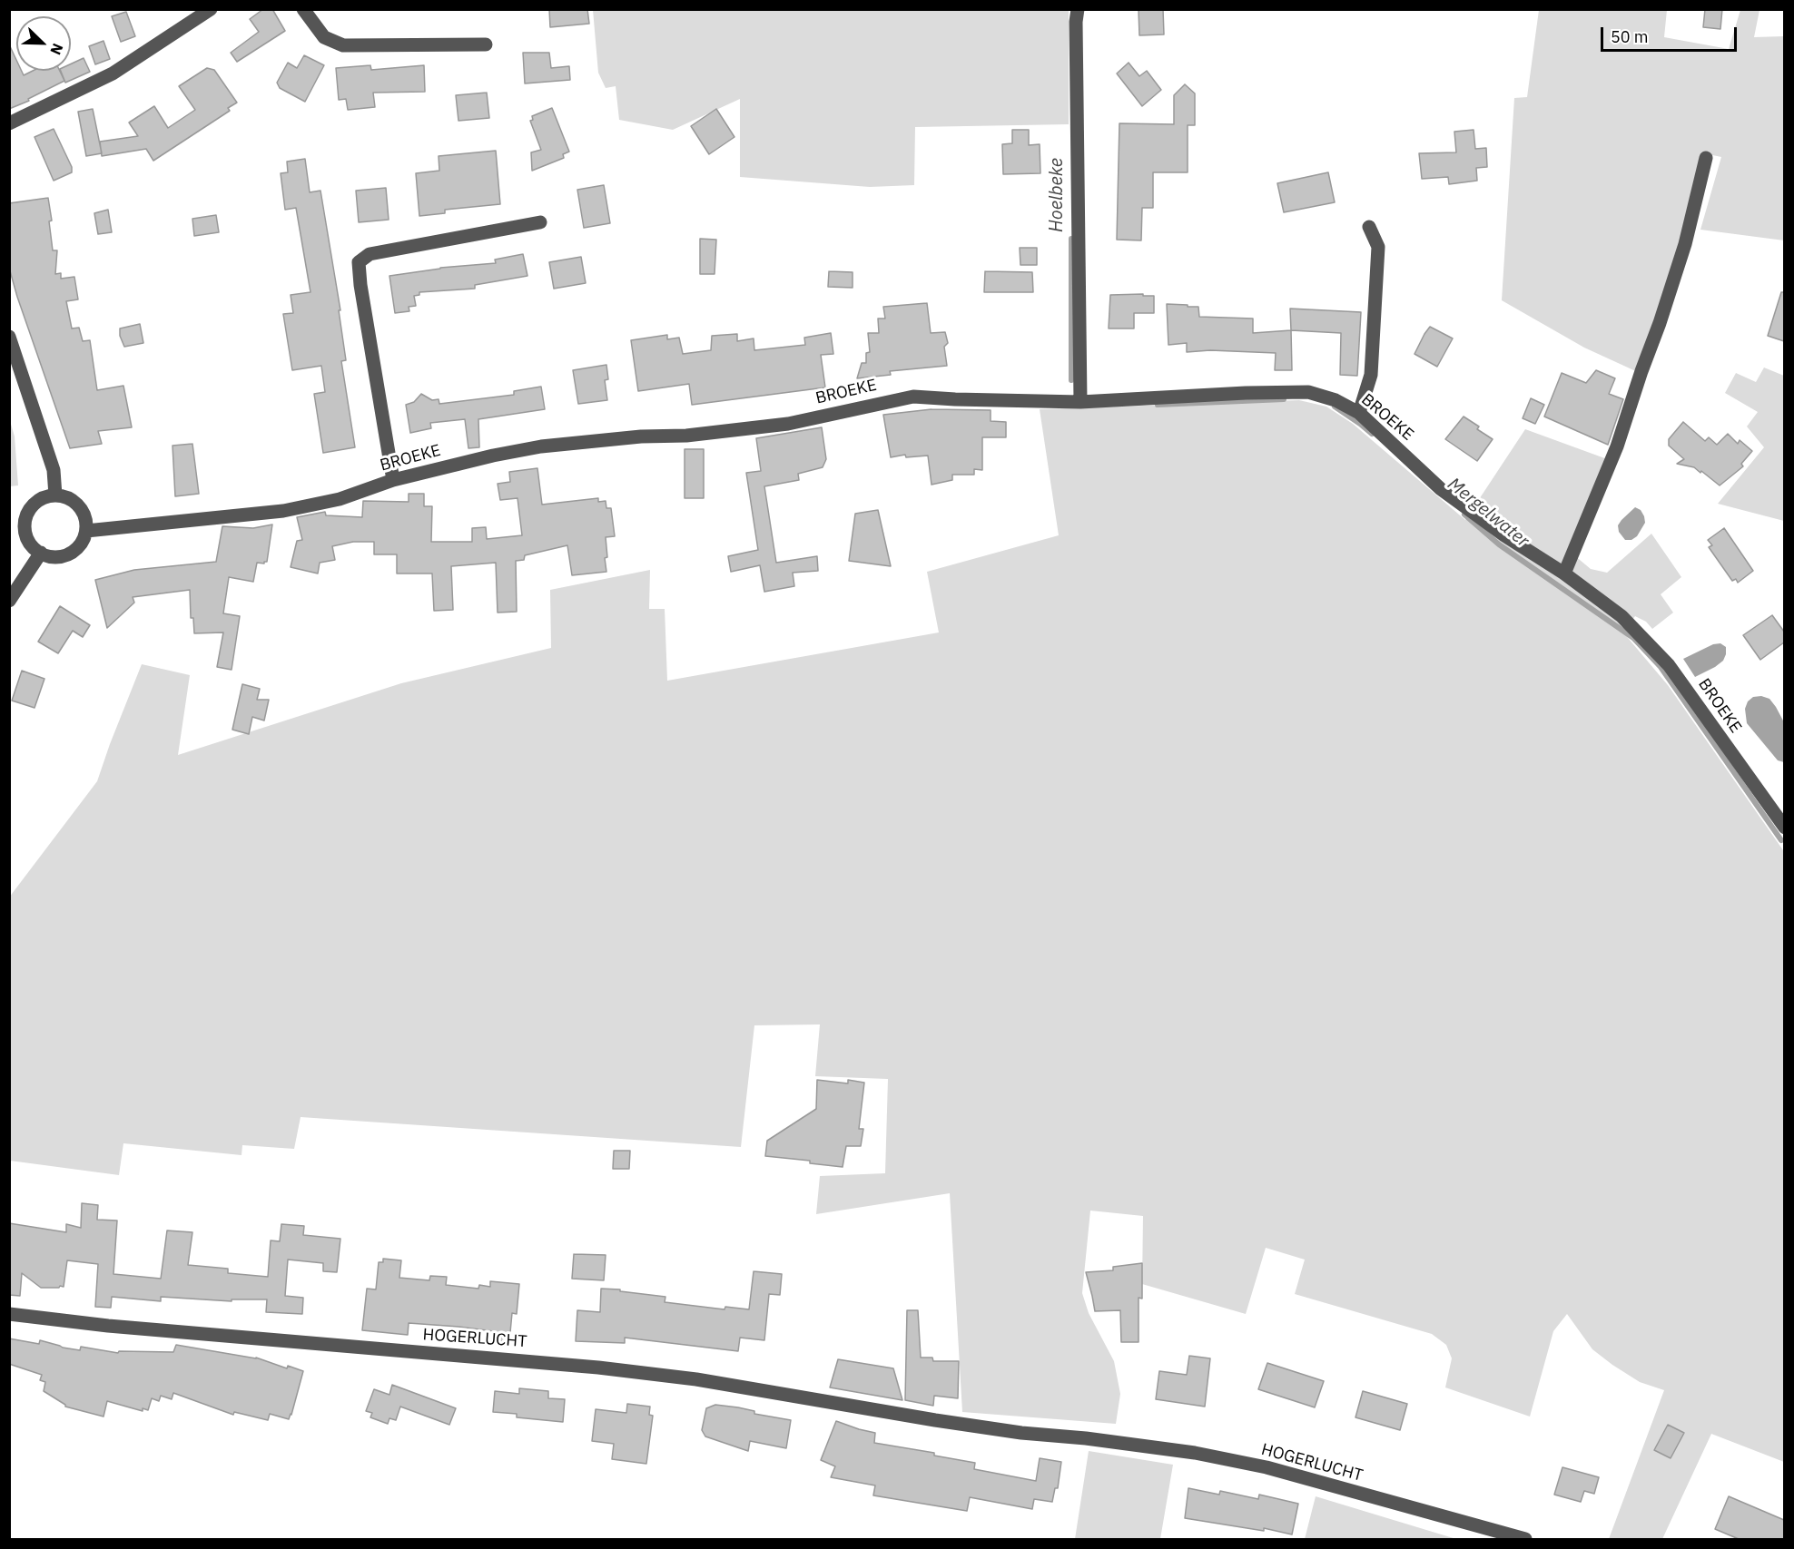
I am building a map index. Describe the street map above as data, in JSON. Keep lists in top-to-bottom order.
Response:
{
  "streets": {
    "street": ["BROEKE", "HOGERLUCHT"]
  },
  "water": ["Hoelbeke", "Mergelwater"],
  "scale_bar": "50 m",
  "north": "bottom right"
}
